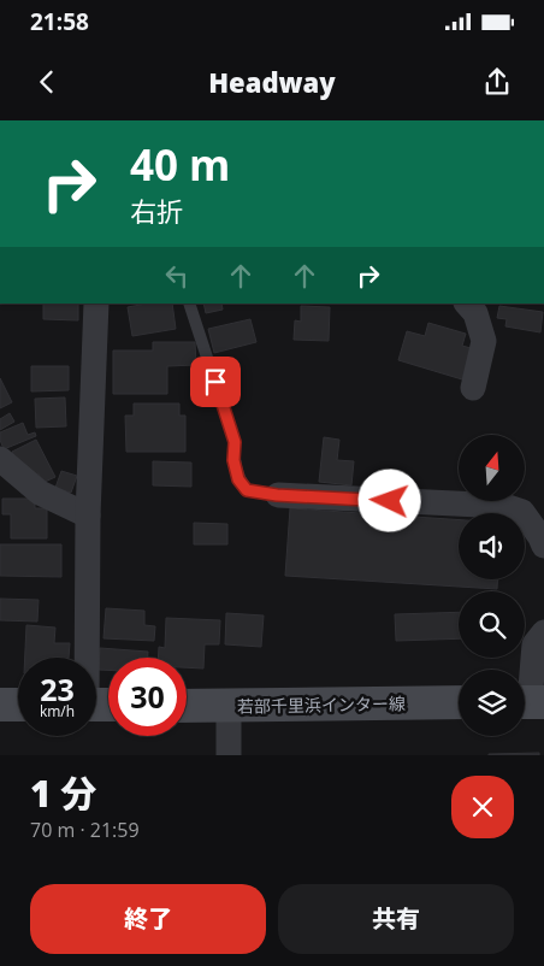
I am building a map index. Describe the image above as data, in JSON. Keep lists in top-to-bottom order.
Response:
{
  "streets": {
    "main road": ["若部千里浜インター線"]
  },
  "north": "top",
  "page": {
    "status": "21:58",
    "header": "Headway",
    "turn": ["40 m", "右折"],
    "speed": "23 km/h",
    "limit": "30",
    "heading": ["1 分", "70 m · 21:59"],
    "buttons": ["終了", "共有"]
  }
}
